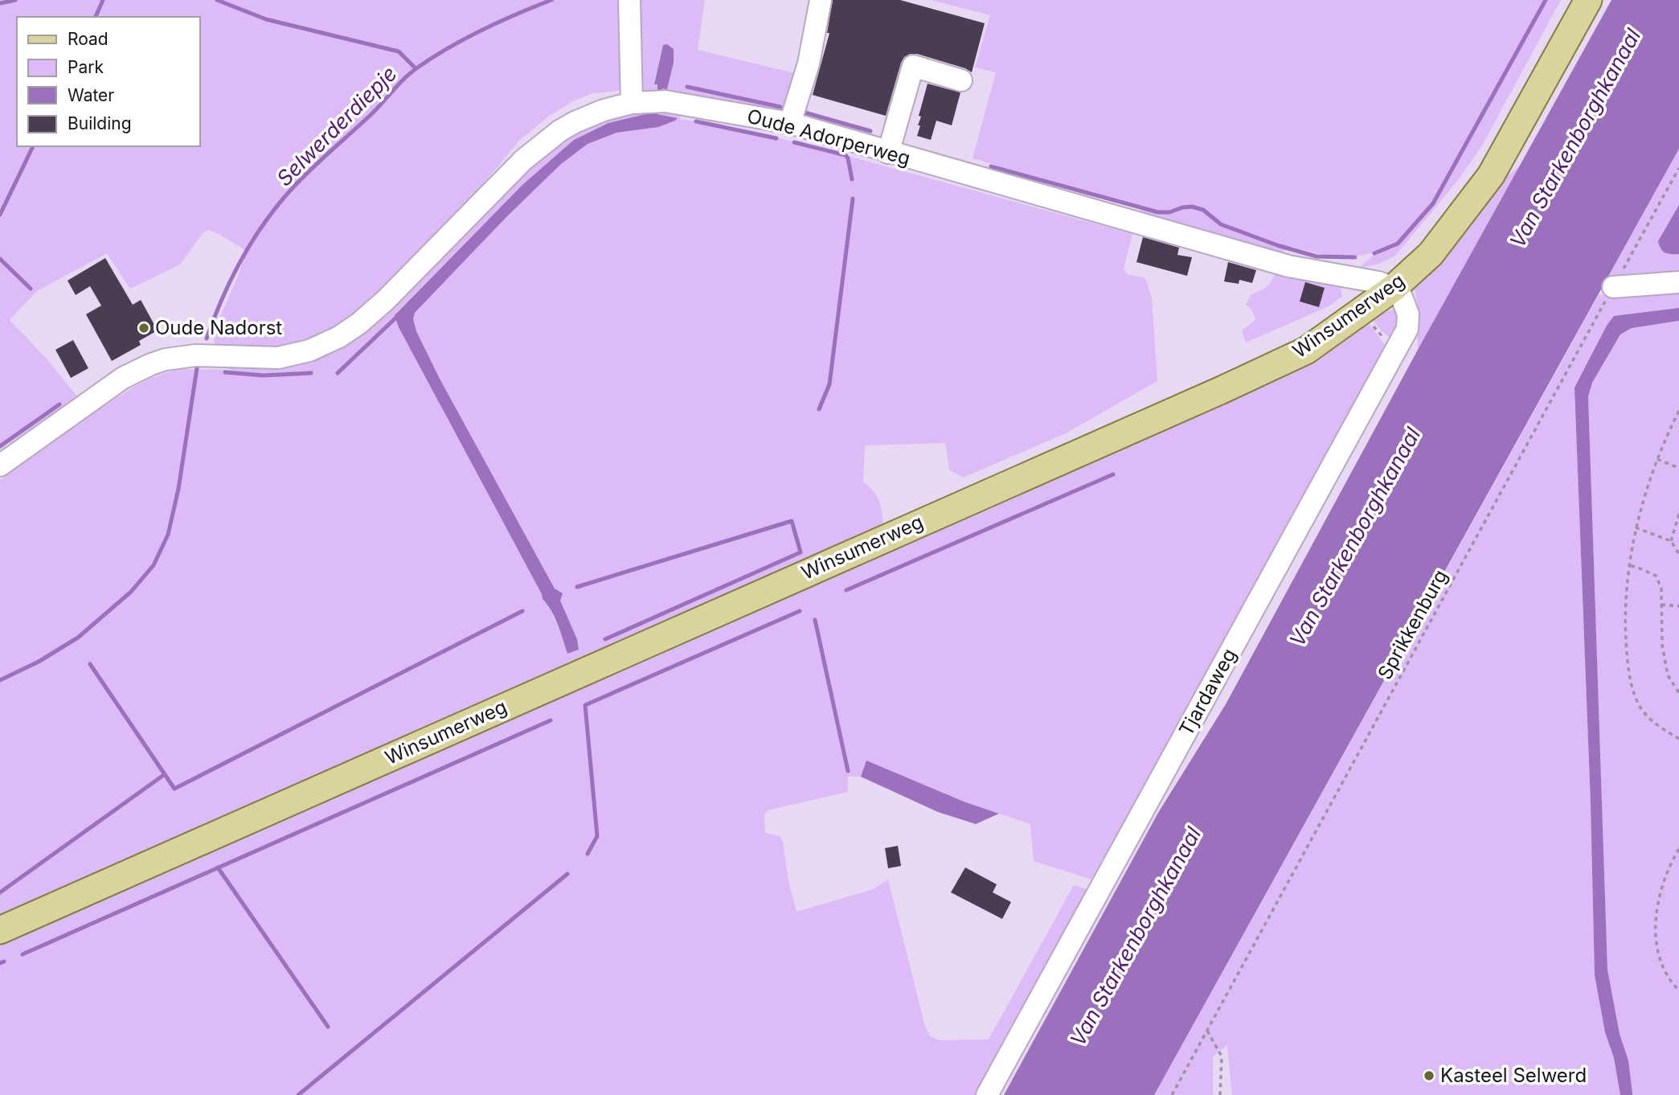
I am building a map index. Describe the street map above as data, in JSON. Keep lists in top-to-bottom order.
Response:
{
  "streets": {
    "main road": ["Winsumerweg"],
    "street": ["Oude Adorperweg", "Tjardaweg"],
    "path": ["Sprikkenburg"]
  },
  "crossings": [
    ["Oude Adorperweg", "Winsumerweg"],
    ["Oude Adorperweg", "Tjardaweg"],
    ["Winsumerweg", "Tjardaweg"]
  ],
  "water": ["Selwerderdiepje", "Van Starkenborghkanaal"],
  "places": ["Oude Nadorst", "Kasteel Selwerd"],
  "legend": [
    "Road",
    "Park",
    "Water",
    "Building"
  ]
}
